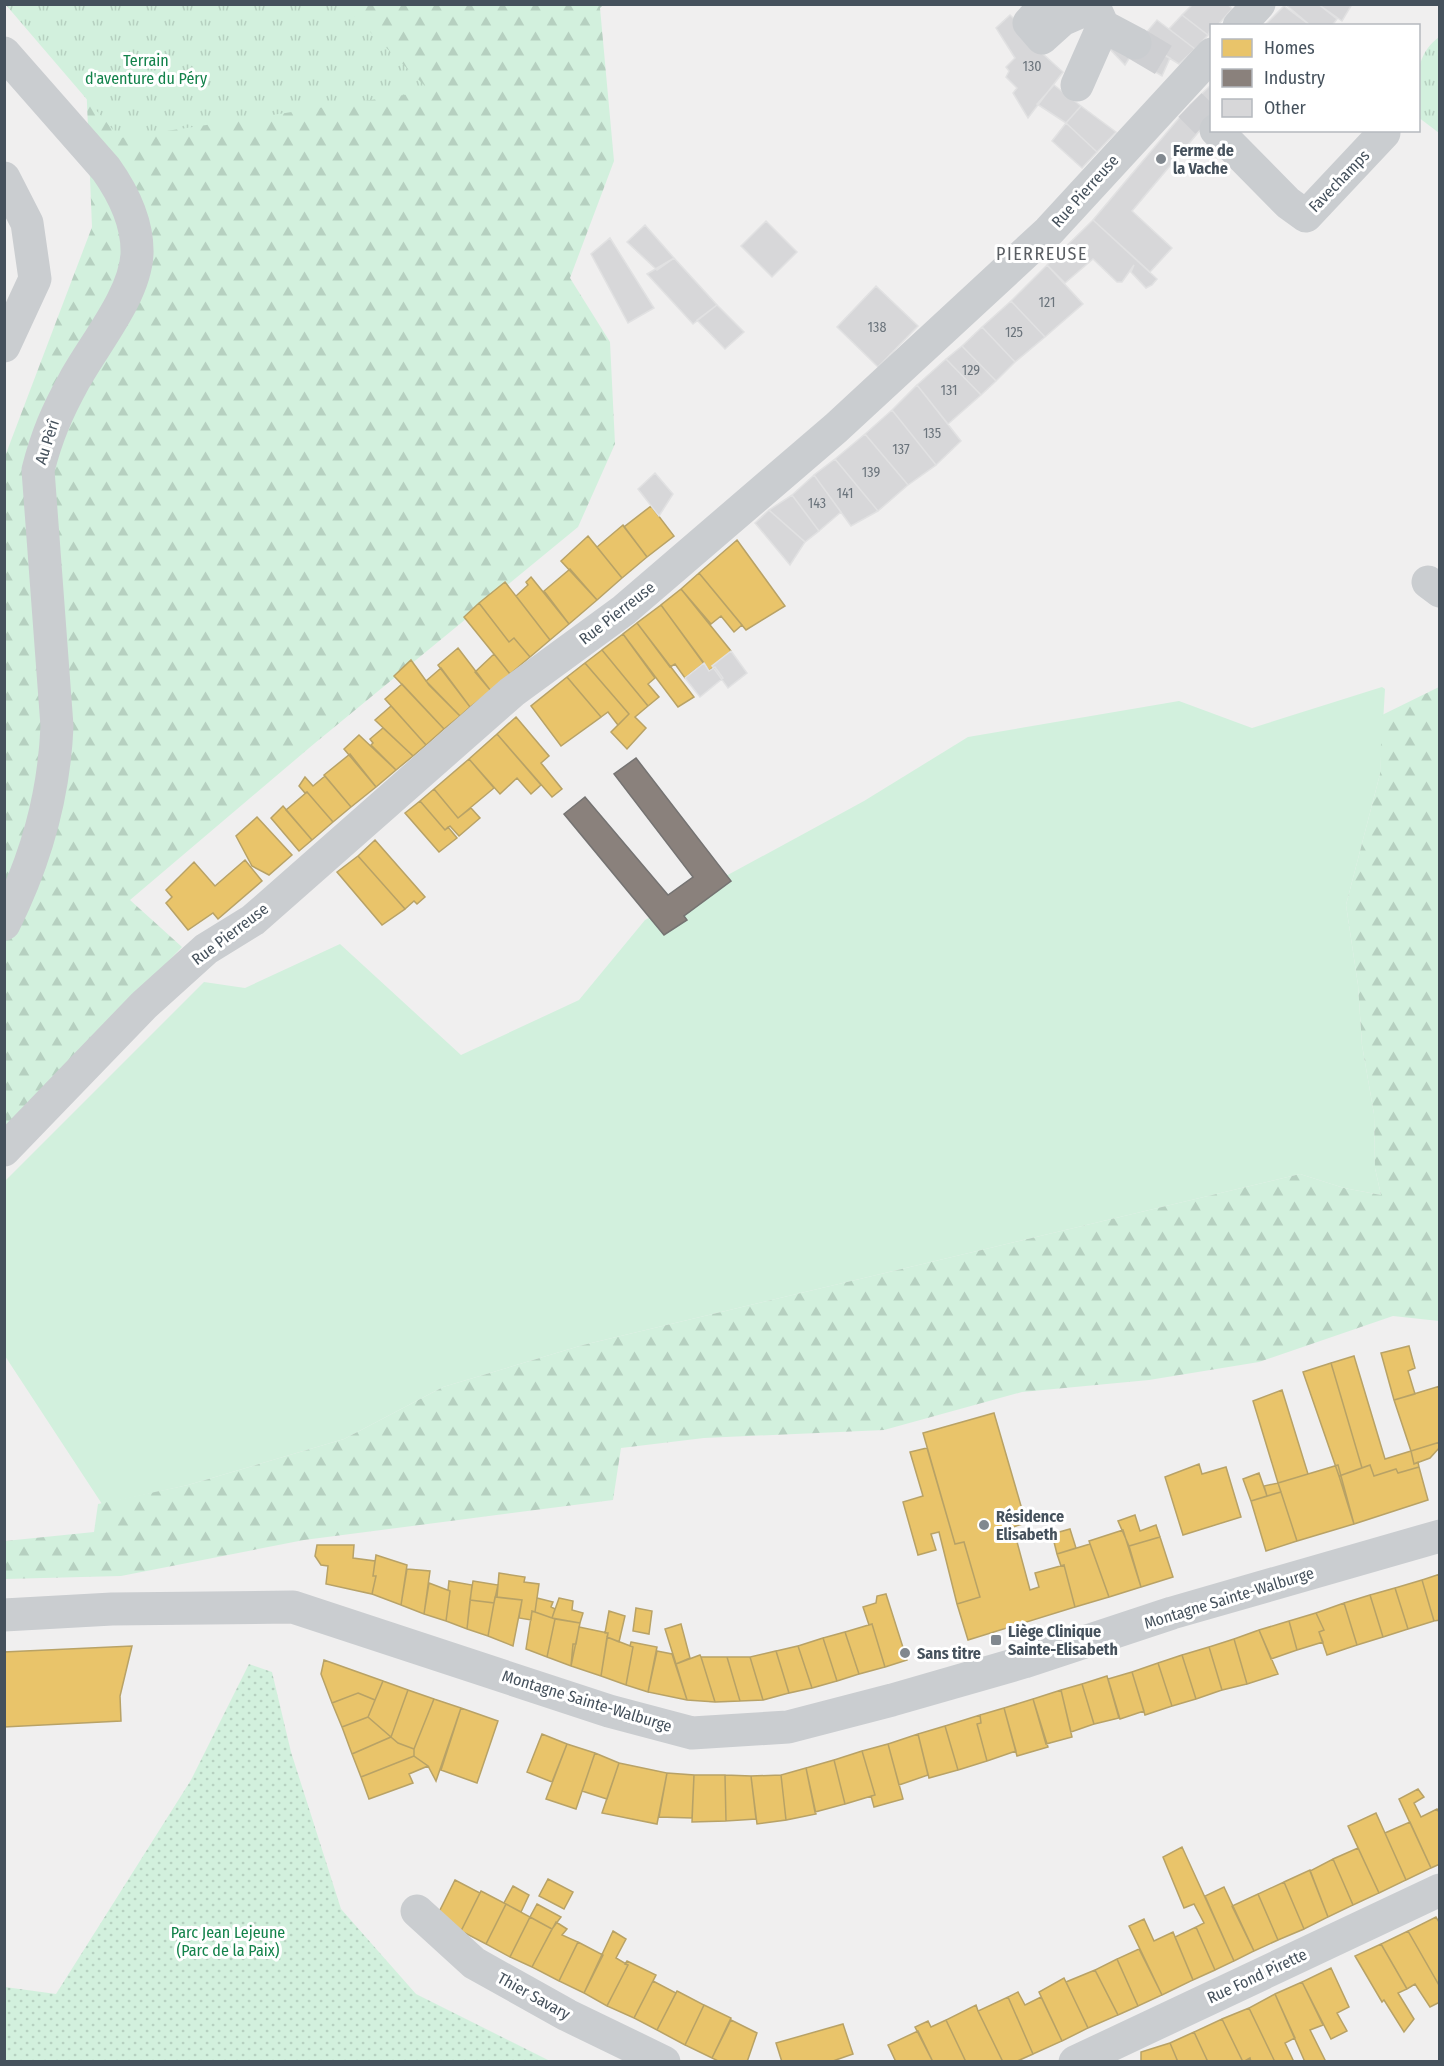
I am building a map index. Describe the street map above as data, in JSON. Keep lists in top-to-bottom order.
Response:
{
  "streets": {
    "street": [
      "Favechamps",
      "Rue Pierreuse",
      "Au Pèrî",
      "Montagne Sainte-Walburge",
      "Rue Fond Pirette",
      "Thier Savary"
    ]
  },
  "districts": ["PIERREUSE"],
  "parks": ["Terrain d'aventure du Péry", "Parc Jean Lejeune (Parc de la Paix)"],
  "places": {
    "other": ["Ferme de la Vache", "Résidence Elisabeth", "Sans titre"],
    "transit": ["Liège Clinique Sainte-Elisabeth"]
  },
  "house_numbers": [
    "130",
    "121",
    "138",
    "125",
    "129",
    "131",
    "135",
    "137",
    "139",
    "141",
    "143"
  ],
  "legend": ["Homes", "Industry", "Other"]
}
